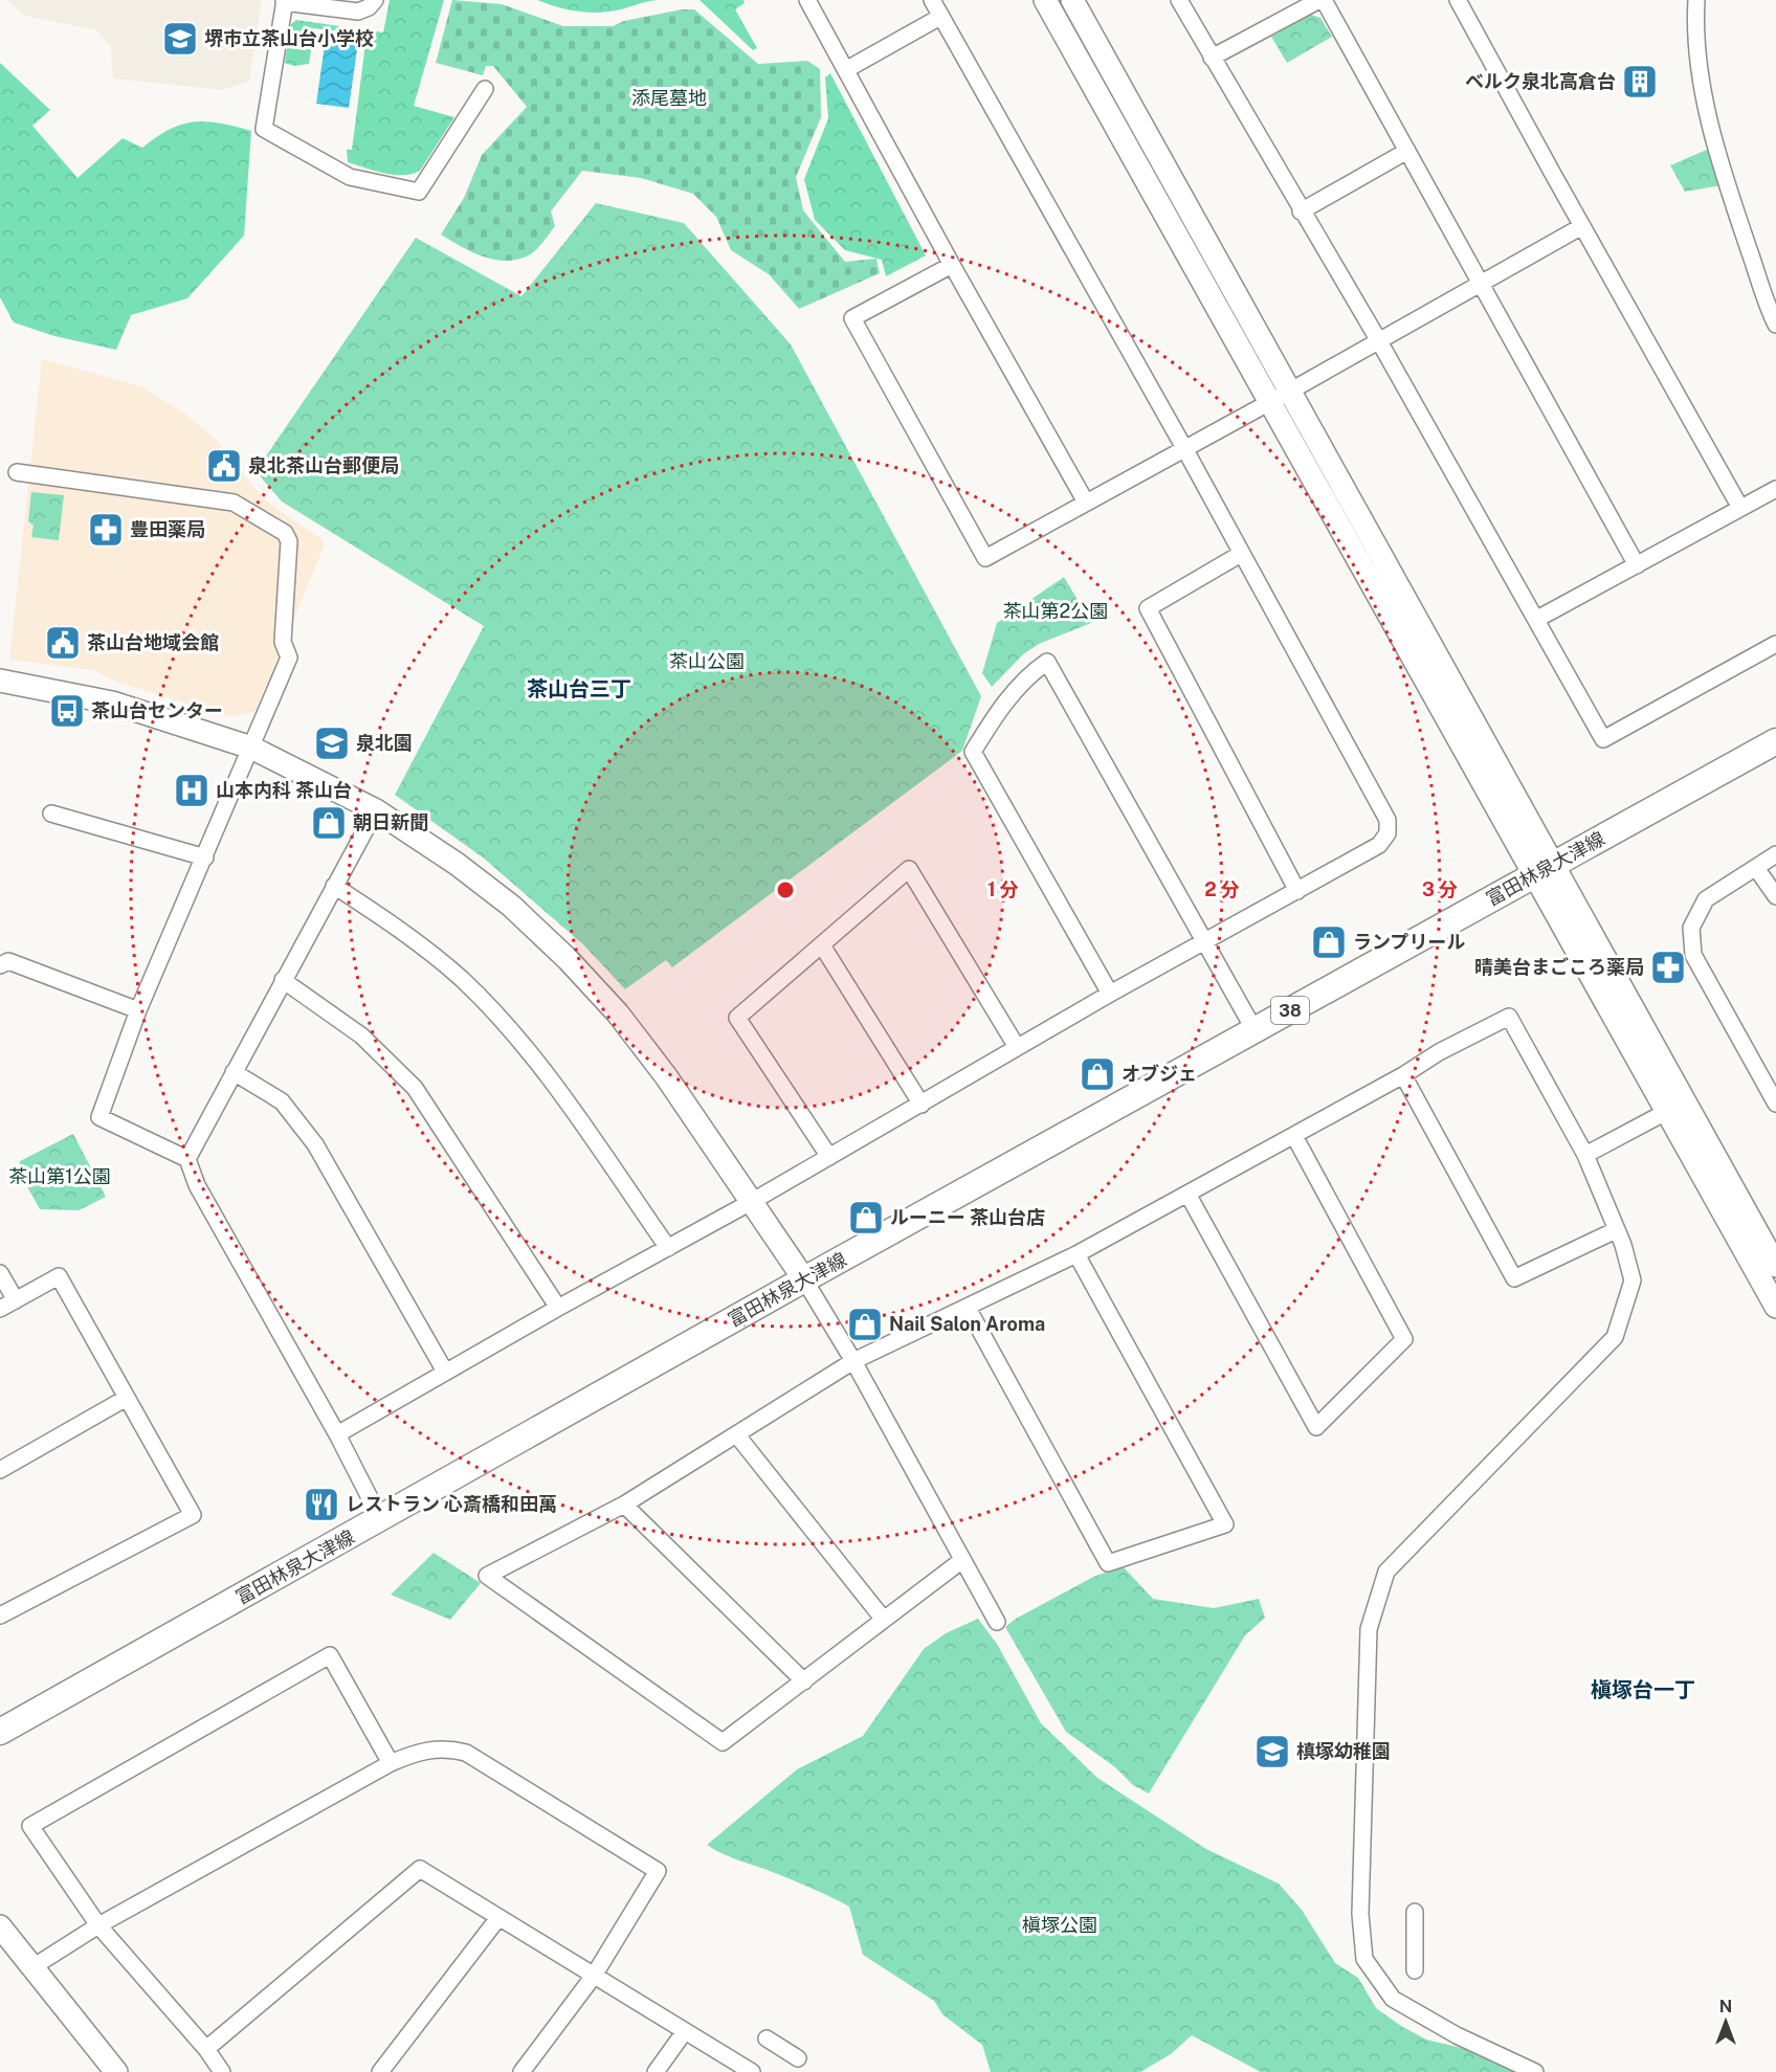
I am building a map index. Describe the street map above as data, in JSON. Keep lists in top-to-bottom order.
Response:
{
  "streets": {
    "main road": ["富田林泉大津線", "38"]
  },
  "districts": ["茶山台三丁", "槇塚台一丁"],
  "parks": [
    "添尾墓地",
    "茶山第2公園",
    "茶山公園",
    "茶山第1公園",
    "槇塚公園"
  ],
  "places": {
    "school or university": ["堺市立茶山台小学校", "泉北園", "槙塚幼稚園"],
    "building": ["ベルク泉北高倉台"],
    "public building": ["泉北茶山台郵便局", "茶山台地域会館"],
    "pharmacy": ["豊田薬局", "晴美台まごころ薬局"],
    "bus stop": ["茶山台センター"],
    "hospital": ["山本内科 茶山台"],
    "shop": [
      "朝日新聞",
      "ランプリール",
      "オブジェ",
      "ルーニー 茶山台店",
      "Nail Salon Aroma"
    ],
    "restaurant": ["レストラン 心斎橋和田萬"]
  },
  "north": "top",
  "rings": ["1 分", "2 分", "3 分"]
}
